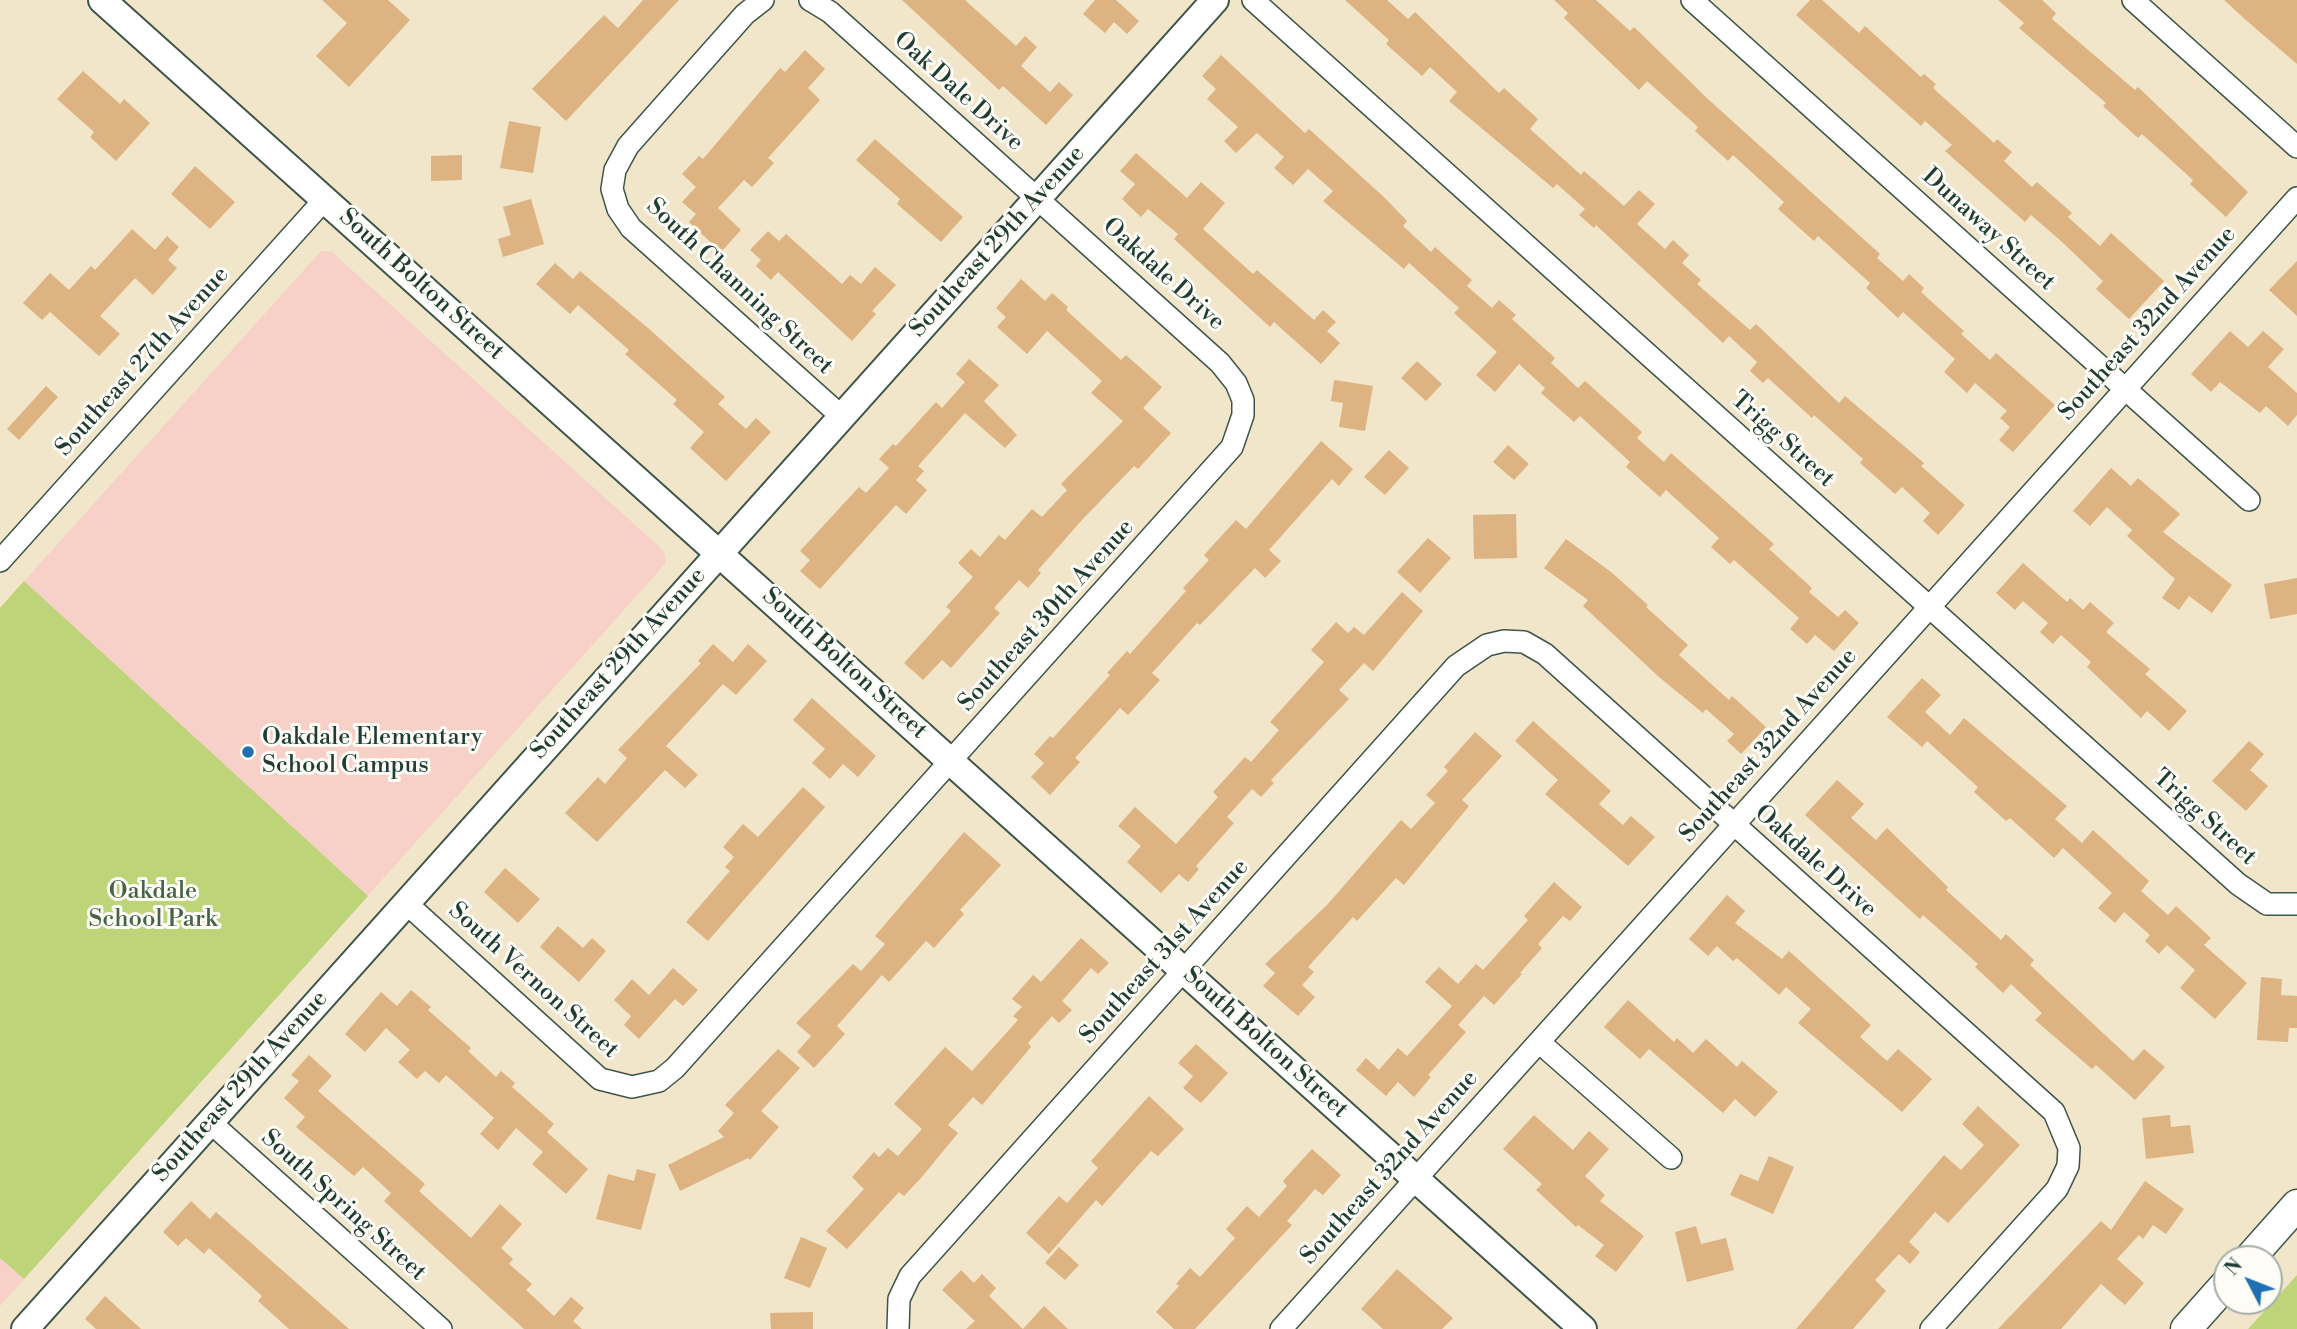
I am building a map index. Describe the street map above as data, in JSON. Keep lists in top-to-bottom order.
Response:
{
  "streets": {
    "street": [
      "Oak Dale Drive",
      "Dunaway Street",
      "Southeast 29th Avenue",
      "Oakdale Drive",
      "South Bolton Street",
      "South Channing Street",
      "Southeast 32nd Avenue",
      "Southeast 27th Avenue",
      "Trigg Street",
      "Southeast 30th Avenue",
      "Southeast 31st Avenue",
      "South Vernon Street",
      "South Spring Street"
    ]
  },
  "crossings": [
    ["Oak Dale Drive", "Southeast 29th Avenue"],
    ["Oak Dale Drive", "Oakdale Drive"],
    ["Dunaway Street", "Southeast 32nd Avenue"],
    ["Southeast 29th Avenue", "Oakdale Drive"],
    ["Southeast 29th Avenue", "South Bolton Street"],
    ["Southeast 29th Avenue", "South Channing Street"],
    ["Southeast 29th Avenue", "South Vernon Street"],
    ["Southeast 29th Avenue", "South Spring Street"],
    ["Oakdale Drive", "Southeast 32nd Avenue"],
    ["Oakdale Drive", "Southeast 30th Avenue"],
    ["Oakdale Drive", "Southeast 31st Avenue"],
    ["South Bolton Street", "Southeast 32nd Avenue"],
    ["South Bolton Street", "Southeast 27th Avenue"],
    ["South Bolton Street", "Southeast 30th Avenue"],
    ["South Bolton Street", "Southeast 31st Avenue"],
    ["Southeast 32nd Avenue", "Trigg Street"],
    ["Southeast 30th Avenue", "South Vernon Street"]
  ],
  "parks": ["Oakdale School Park"],
  "places": ["Oakdale Elementary School Campus"],
  "north": "top left"
}
